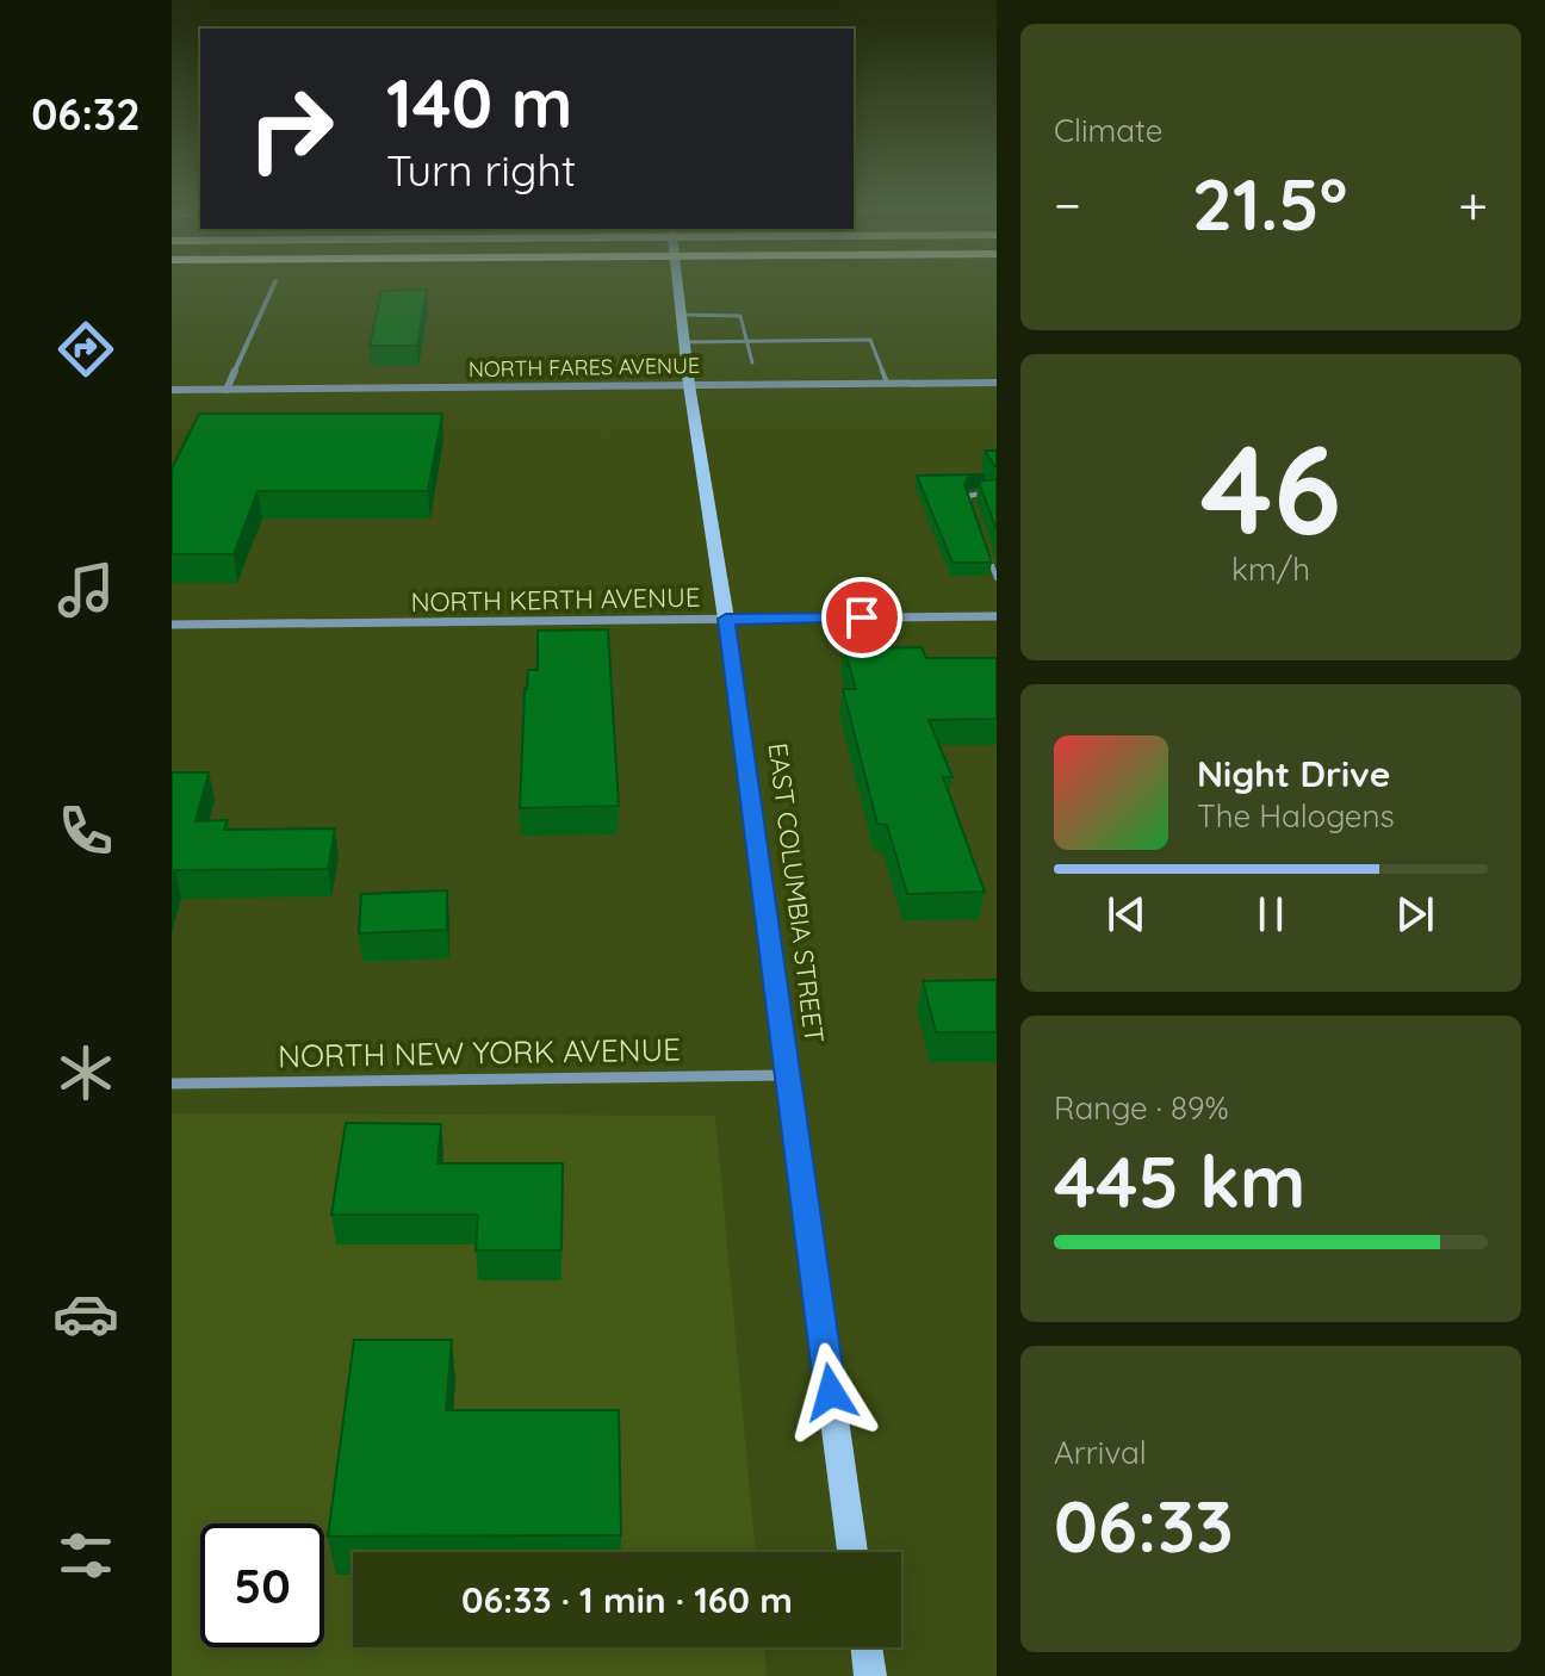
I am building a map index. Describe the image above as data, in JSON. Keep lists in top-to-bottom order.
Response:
{
  "streets": {
    "main road": ["EAST COLUMBIA STREET"],
    "street": ["NORTH FARES AVENUE", "NORTH KERTH AVENUE", "NORTH NEW YORK AVENUE"]
  },
  "crossings": [
    ["NORTH FARES AVENUE", "EAST COLUMBIA STREET"],
    ["NORTH KERTH AVENUE", "EAST COLUMBIA STREET"],
    ["EAST COLUMBIA STREET", "NORTH NEW YORK AVENUE"]
  ],
  "page": {
    "tabs": "06:32",
    "tile": [
      "Climate",
      ["46", "km/h"],
      ["Range · 89%", "445 km"],
      ["Arrival", "06:33"]
    ],
    "turn": ["140 m", "Turn right"],
    "heat": ["−", "21.5°", "+"],
    "song": ["Night Drive", "The Halogens"],
    "limit": "50",
    "trip": "06:33 · 1 min · 160 m"
  }
}
